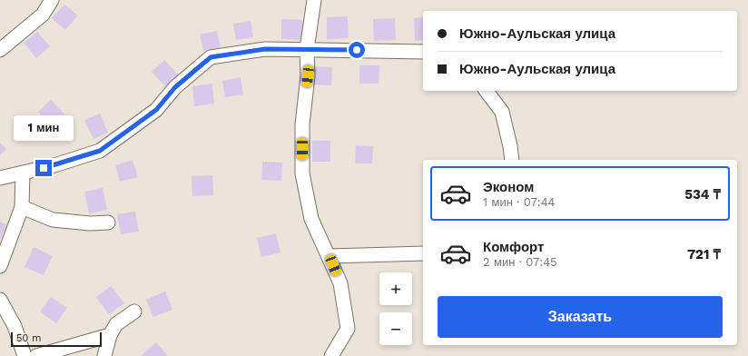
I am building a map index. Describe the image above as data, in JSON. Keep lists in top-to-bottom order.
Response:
{
  "scale_bar": "50 m",
  "page": {
    "banner": ["Южно-Аульская улица", "Южно-Аульская улица"],
    "bubble": "1 мин",
    "list": [
      {
        "name": "Эконом",
        "note": "1 мин · 07:44",
        "value": "534 ₸"
      },
      {
        "name": "Комфорт",
        "note": "2 мин · 07:45",
        "value": "721 ₸"
      }
    ],
    "map_buttons": ["+", "−"],
    "buttons": "Заказать",
    "scale": "50 m"
  }
}
